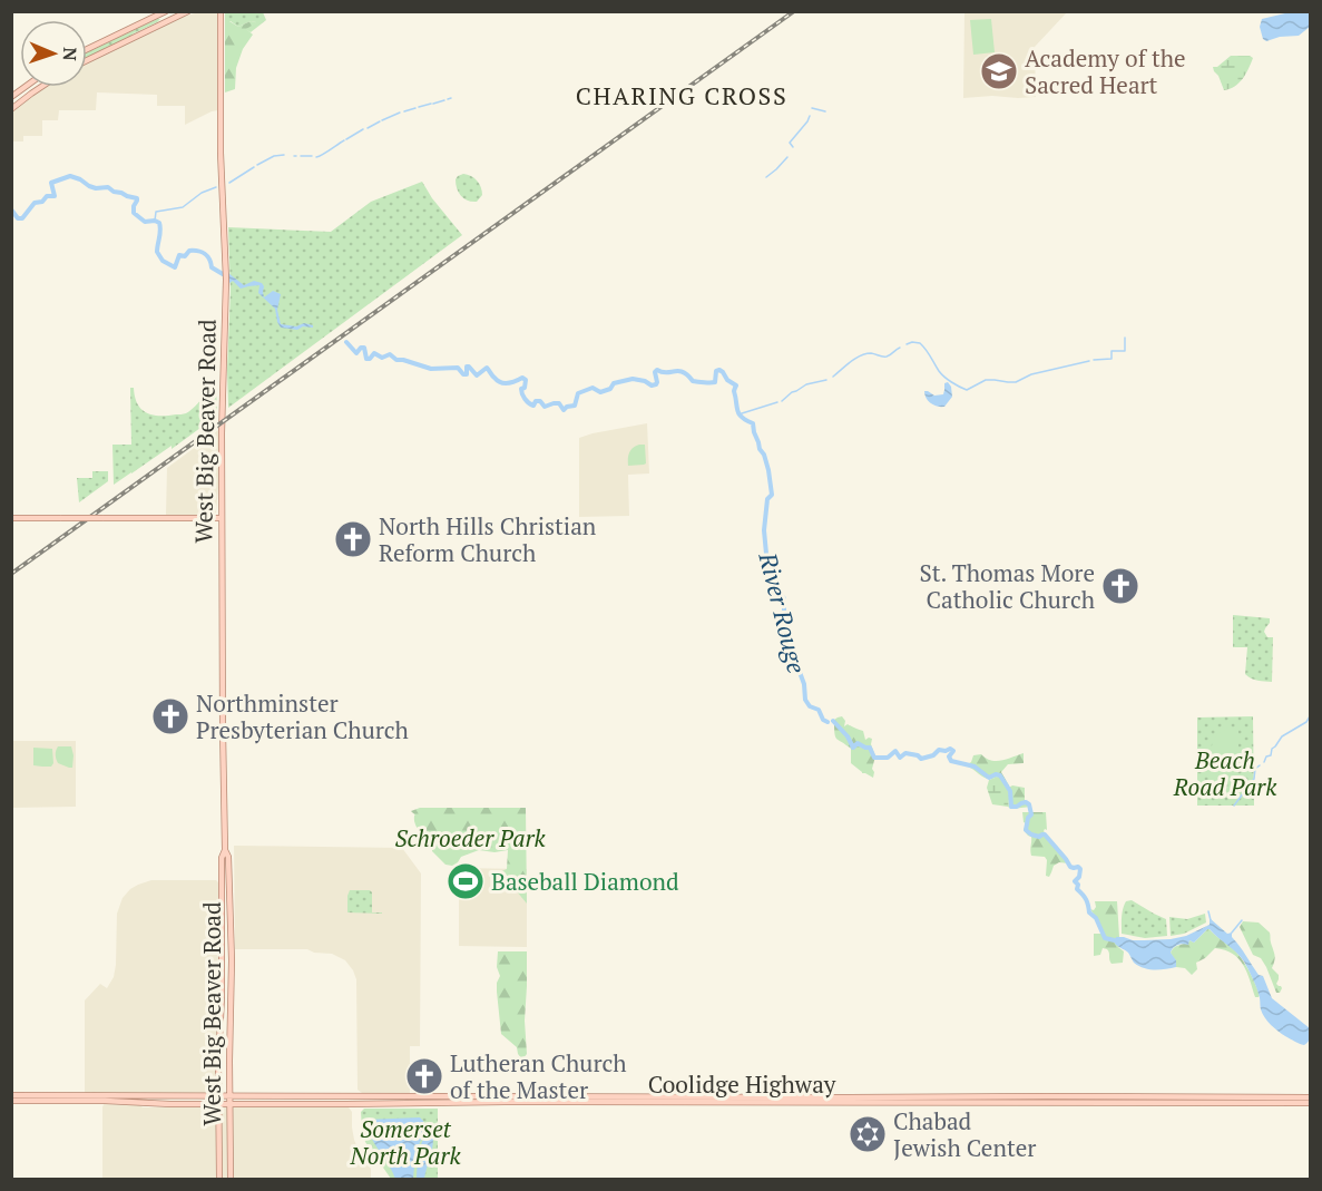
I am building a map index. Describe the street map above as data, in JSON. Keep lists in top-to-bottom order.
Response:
{
  "streets": {
    "main road": ["West Big Beaver Road", "Coolidge Highway"]
  },
  "crossings": [
    ["West Big Beaver Road", "Coolidge Highway"]
  ],
  "districts": ["CHARING CROSS"],
  "water": ["River Rouge"],
  "parks": ["Beach Road Park", "Schroeder Park", "Somerset North Park"],
  "places": {
    "school or university": ["Academy of the Sacred Heart"],
    "church": [
      "North Hills Christian Reform Church",
      "St. Thomas More Catholic Church",
      "Northminster Presbyterian Church",
      "Lutheran Church of the Master"
    ],
    "sports": ["Baseball Diamond"],
    "synagogue": ["Chabad Jewish Center"]
  },
  "north": "right"
}
